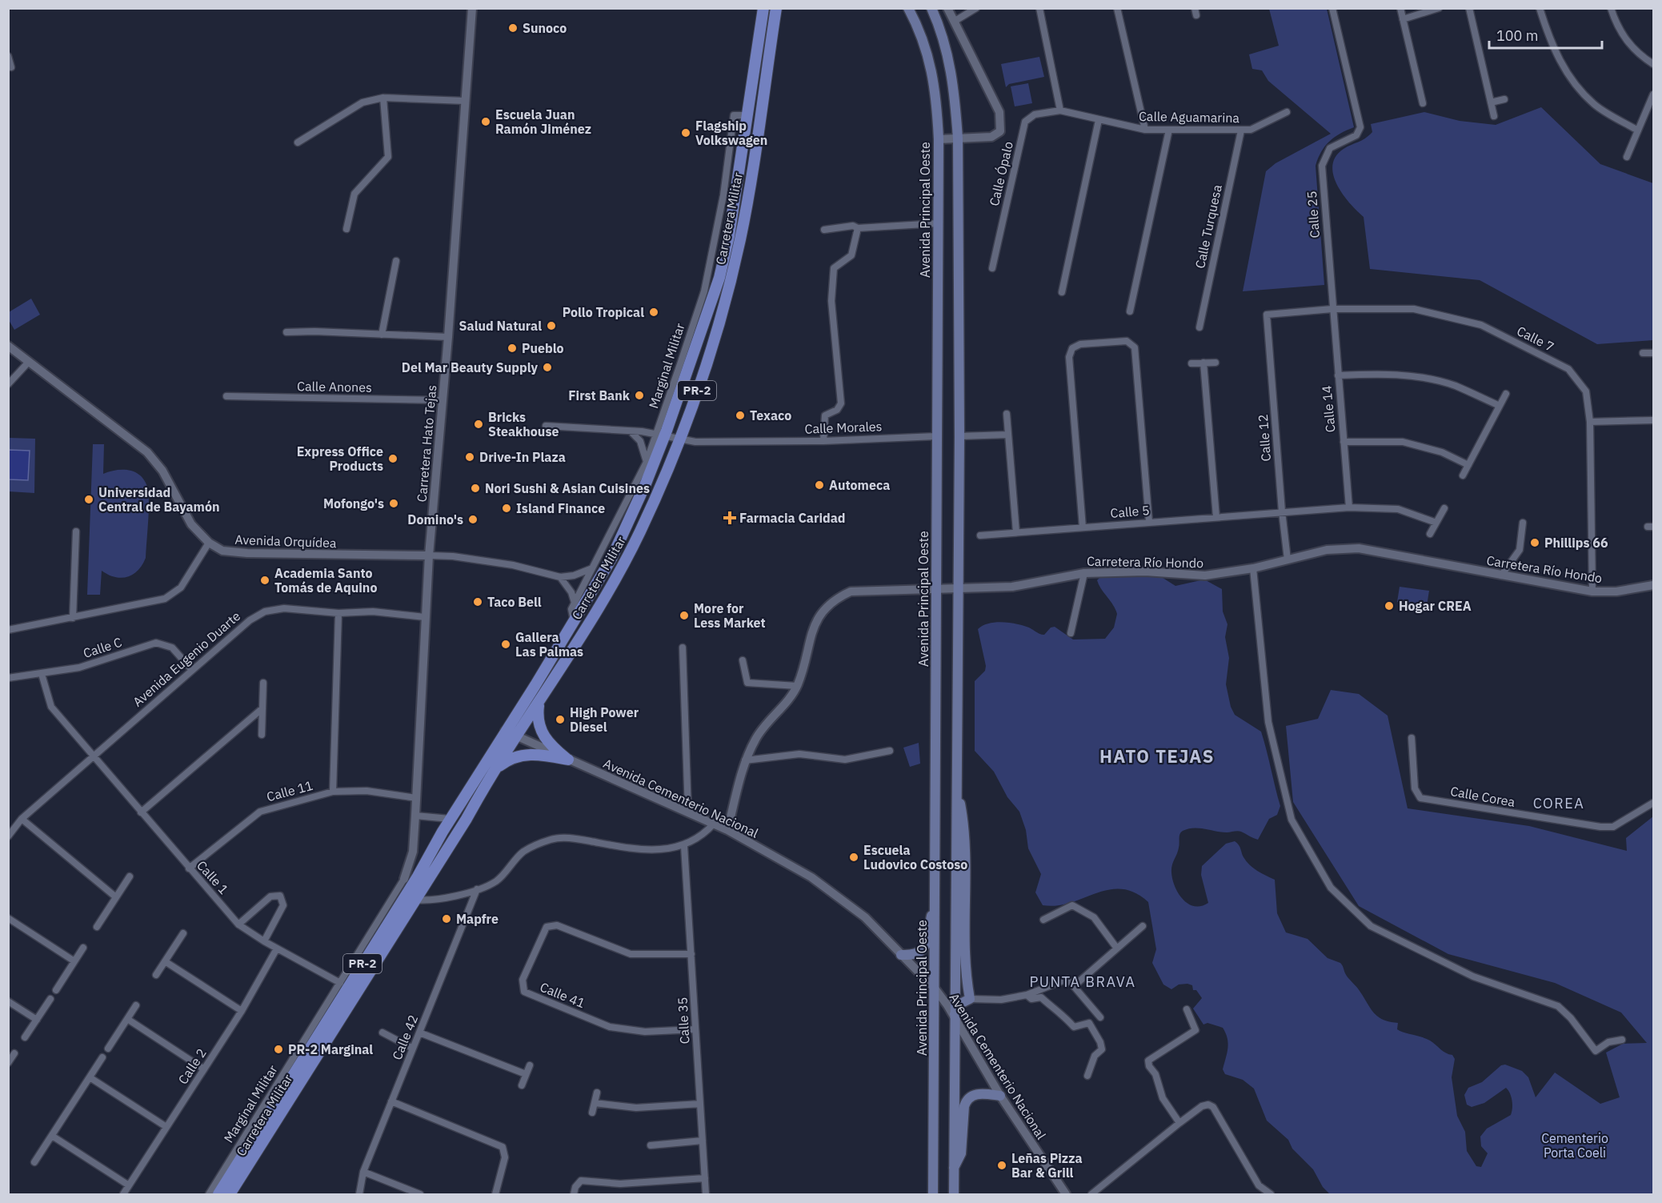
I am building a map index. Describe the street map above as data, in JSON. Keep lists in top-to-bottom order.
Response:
{
  "streets": {
    "main road": ["Avenida Principal Oeste", "Carretera Militar", "PR-2"],
    "street": [
      "Calle Aguamarina",
      "Calle Ópalo",
      "Calle 25",
      "Calle Turquesa",
      "Calle 7",
      "Marginal Militar",
      "Calle Anones",
      "Calle 14",
      "Calle Morales",
      "Calle 12",
      "Carretera Hato Tejas",
      "Calle 5",
      "Avenida Orquídea",
      "Carretera Río Hondo",
      "Calle C",
      "Avenida Eugenio Duarte",
      "Calle 11",
      "Calle Corea",
      "Avenida Cementerio Nacional",
      "Calle 1",
      "Calle 41",
      "Calle 35",
      "Calle 42",
      "Calle 2"
    ]
  },
  "crossings": [
    ["Calle Aguamarina", "Calle Ópalo"],
    ["Calle Aguamarina", "Calle Turquesa"],
    ["Avenida Principal Oeste", "Calle Morales"],
    ["Avenida Principal Oeste", "Carretera Río Hondo"],
    ["Avenida Principal Oeste", "Avenida Cementerio Nacional"],
    ["Calle 25", "Calle 7"],
    ["Calle 25", "Calle 14"],
    ["Carretera Militar", "Calle Morales"],
    ["Carretera Militar", "Avenida Cementerio Nacional"],
    ["Calle 7", "Calle 14"],
    ["Calle 7", "Calle 12"],
    ["Calle 7", "Carretera Río Hondo"],
    ["Marginal Militar", "Carretera Hato Tejas"],
    ["Marginal Militar", "Calle 1"],
    ["Calle Anones", "Carretera Hato Tejas"],
    ["Calle 14", "Calle 5"],
    ["Calle 12", "Calle 5"],
    ["Calle 12", "Carretera Río Hondo"],
    ["Carretera Hato Tejas", "Avenida Orquídea"],
    ["Carretera Hato Tejas", "Avenida Eugenio Duarte"],
    ["Carretera Hato Tejas", "Calle 11"],
    ["Carretera Río Hondo", "Avenida Cementerio Nacional"],
    ["Calle C", "Avenida Eugenio Duarte"],
    ["Calle C", "Calle 1"],
    ["Avenida Eugenio Duarte", "Calle 1"],
    ["Calle 11", "Calle 1"],
    ["Calle 1", "Calle 2"],
    ["Calle 41", "Calle 35"]
  ],
  "districts": ["HATO TEJAS", "COREA", "PUNTA BRAVA"],
  "parks": ["Cementerio Porta Coeli"],
  "places": {
    "other": [
      "Sunoco",
      "Escuela Juan Ramón Jiménez",
      "Flagship Volkswagen",
      "Pollo Tropical",
      "Salud Natural",
      "Pueblo",
      "Del Mar Beauty Supply",
      "First Bank",
      "Texaco",
      "Bricks Steakhouse",
      "Drive-In Plaza",
      "Express Office Products",
      "Automeca",
      "Nori Sushi & Asian Cuisines",
      "Universidad Central de Bayamón",
      "Mofongo's",
      "Island Finance",
      "Domino's",
      "Phillips 66",
      "Academia Santo Tomás de Aquino",
      "Taco Bell",
      "Hogar CREA",
      "More for Less Market",
      "Gallera Las Palmas",
      "High Power Diesel",
      "Escuela Ludovico Costoso",
      "Mapfre",
      "PR-2 Marginal",
      "Leñas Pizza Bar & Grill"
    ],
    "health": ["Farmacia Caridad"]
  },
  "scale_bar": "100 m"
}
